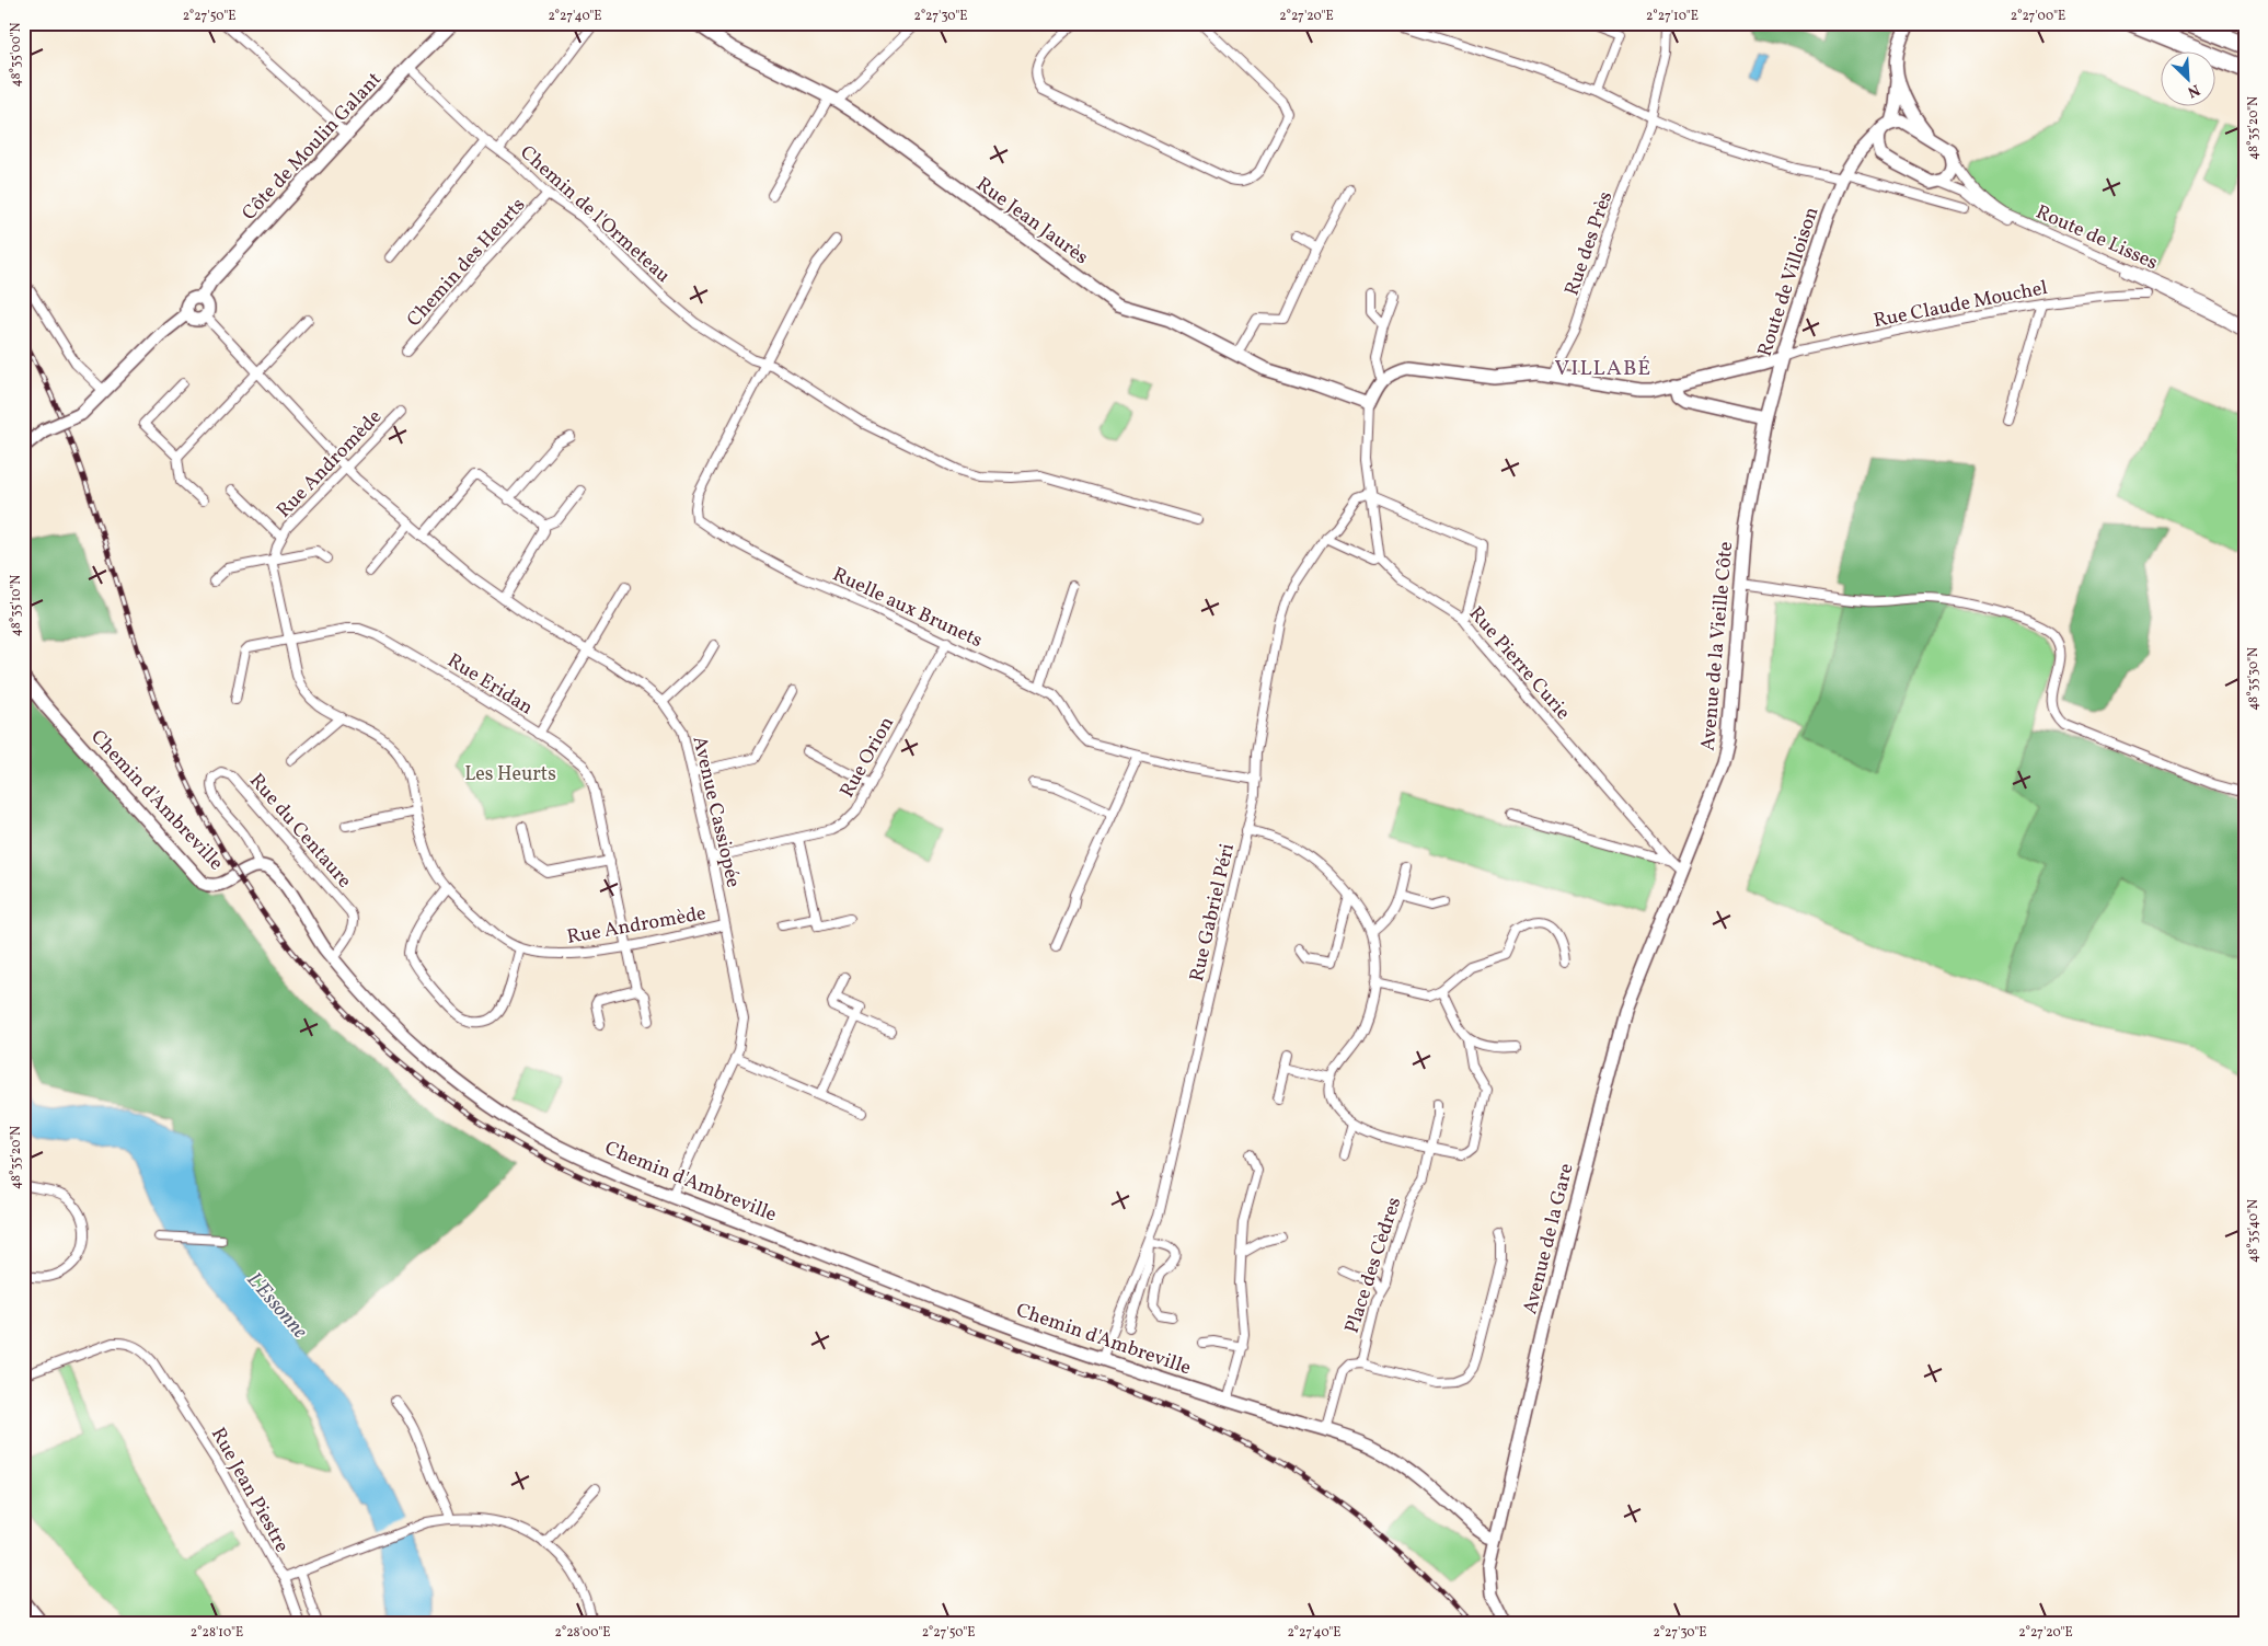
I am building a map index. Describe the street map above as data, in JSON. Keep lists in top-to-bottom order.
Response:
{
  "streets": {
    "street": [
      "Côte de Moulin Galant",
      "Chemin de l'Ormeteau",
      "Rue Jean Jaurès",
      "Route de Lisses",
      "Rue des Près",
      "Chemin des Heurts",
      "Route de Villoison",
      "Rue Claude Mouchel",
      "Rue Andromède",
      "Ruelle aux Brunets",
      "Avenue de la Vieille Côte",
      "Rue Pierre Curie",
      "Rue Eridan",
      "Rue Orion",
      "Chemin d'Ambreville",
      "Avenue Cassiopée",
      "Rue du Centaure",
      "Rue Gabriel Péri",
      "Avenue de la Gare",
      "Place des Cèdres",
      "Rue Jean Piestre"
    ]
  },
  "crossings": [
    ["Côte de Moulin Galant", "Chemin de l'Ormeteau"],
    ["Côte de Moulin Galant", "Avenue Cassiopée"],
    ["Chemin de l'Ormeteau", "Chemin des Heurts"],
    ["Chemin de l'Ormeteau", "Ruelle aux Brunets"],
    ["Route de Villoison", "Rue Claude Mouchel"],
    ["Route de Villoison", "Avenue de la Vieille Côte"],
    ["Rue Andromède", "Rue Eridan"],
    ["Rue Andromède", "Avenue Cassiopée"],
    ["Ruelle aux Brunets", "Rue Orion"],
    ["Ruelle aux Brunets", "Rue Gabriel Péri"],
    ["Avenue de la Vieille Côte", "Rue Pierre Curie"],
    ["Avenue de la Vieille Côte", "Avenue de la Gare"],
    ["Rue Pierre Curie", "Avenue de la Gare"],
    ["Rue Orion", "Avenue Cassiopée"],
    ["Chemin d'Ambreville", "Avenue Cassiopée"],
    ["Chemin d'Ambreville", "Rue du Centaure"],
    ["Chemin d'Ambreville", "Rue Gabriel Péri"],
    ["Chemin d'Ambreville", "Avenue de la Gare"]
  ],
  "districts": ["VILLABÉ"],
  "water": ["L'Essonne"],
  "parks": ["Les Heurts"],
  "north": "bottom right",
  "coordinates": [
    "2°27'50\"E",
    "2°27'40\"E",
    "2°27'30\"E",
    "2°27'20\"E",
    "2°27'10\"E",
    "2°27'00\"E",
    "48°35'00\"N",
    "48°35'20\"N",
    "48°35'10\"N",
    "48°35'30\"N",
    "48°35'40\"N",
    "2°28'10\"E",
    "2°28'00\"E"
  ]
}
